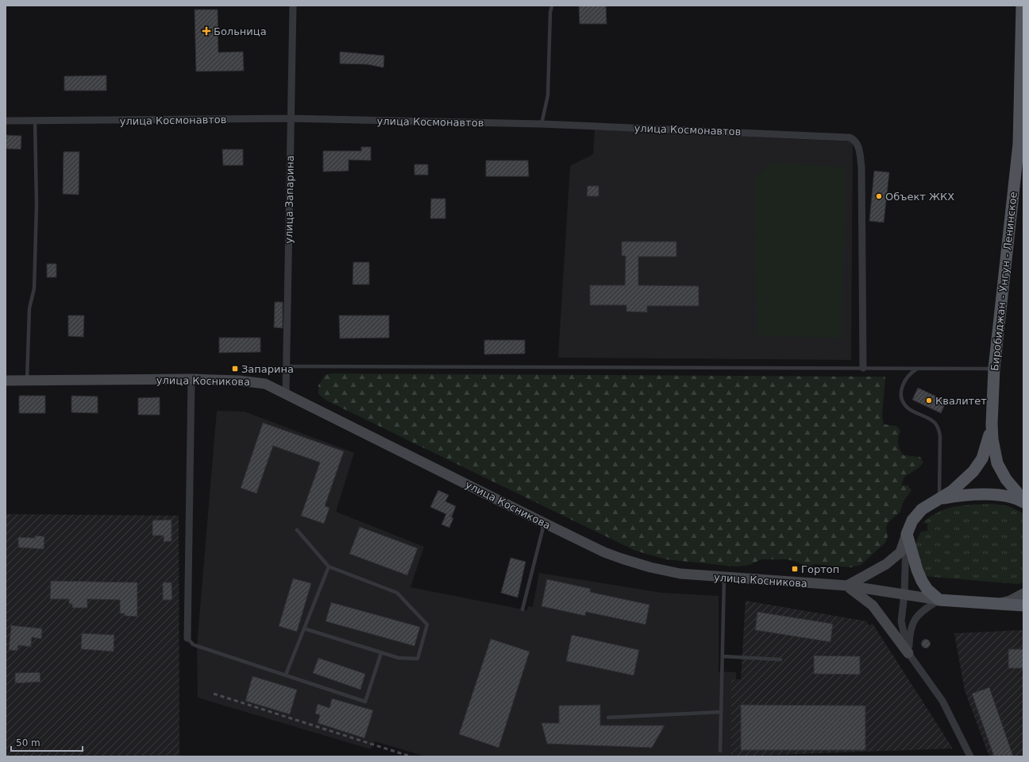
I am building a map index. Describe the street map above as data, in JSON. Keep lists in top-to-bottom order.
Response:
{
  "streets": {
    "main road": ["Биробиджан - Унгун - Ленинское", "улица Косникова"],
    "street": ["улица Космонавтов", "улица Запарина"]
  },
  "crossings": [
    ["улица Космонавтов", "улица Запарина"],
    ["улица Запарина", "улица Косникова"]
  ],
  "places": {
    "health": ["Больница"],
    "other": ["Объект ЖКХ", "Квалитет"],
    "transit": ["Запарина", "Гортоп"]
  },
  "scale_bar": "50 m"
}
